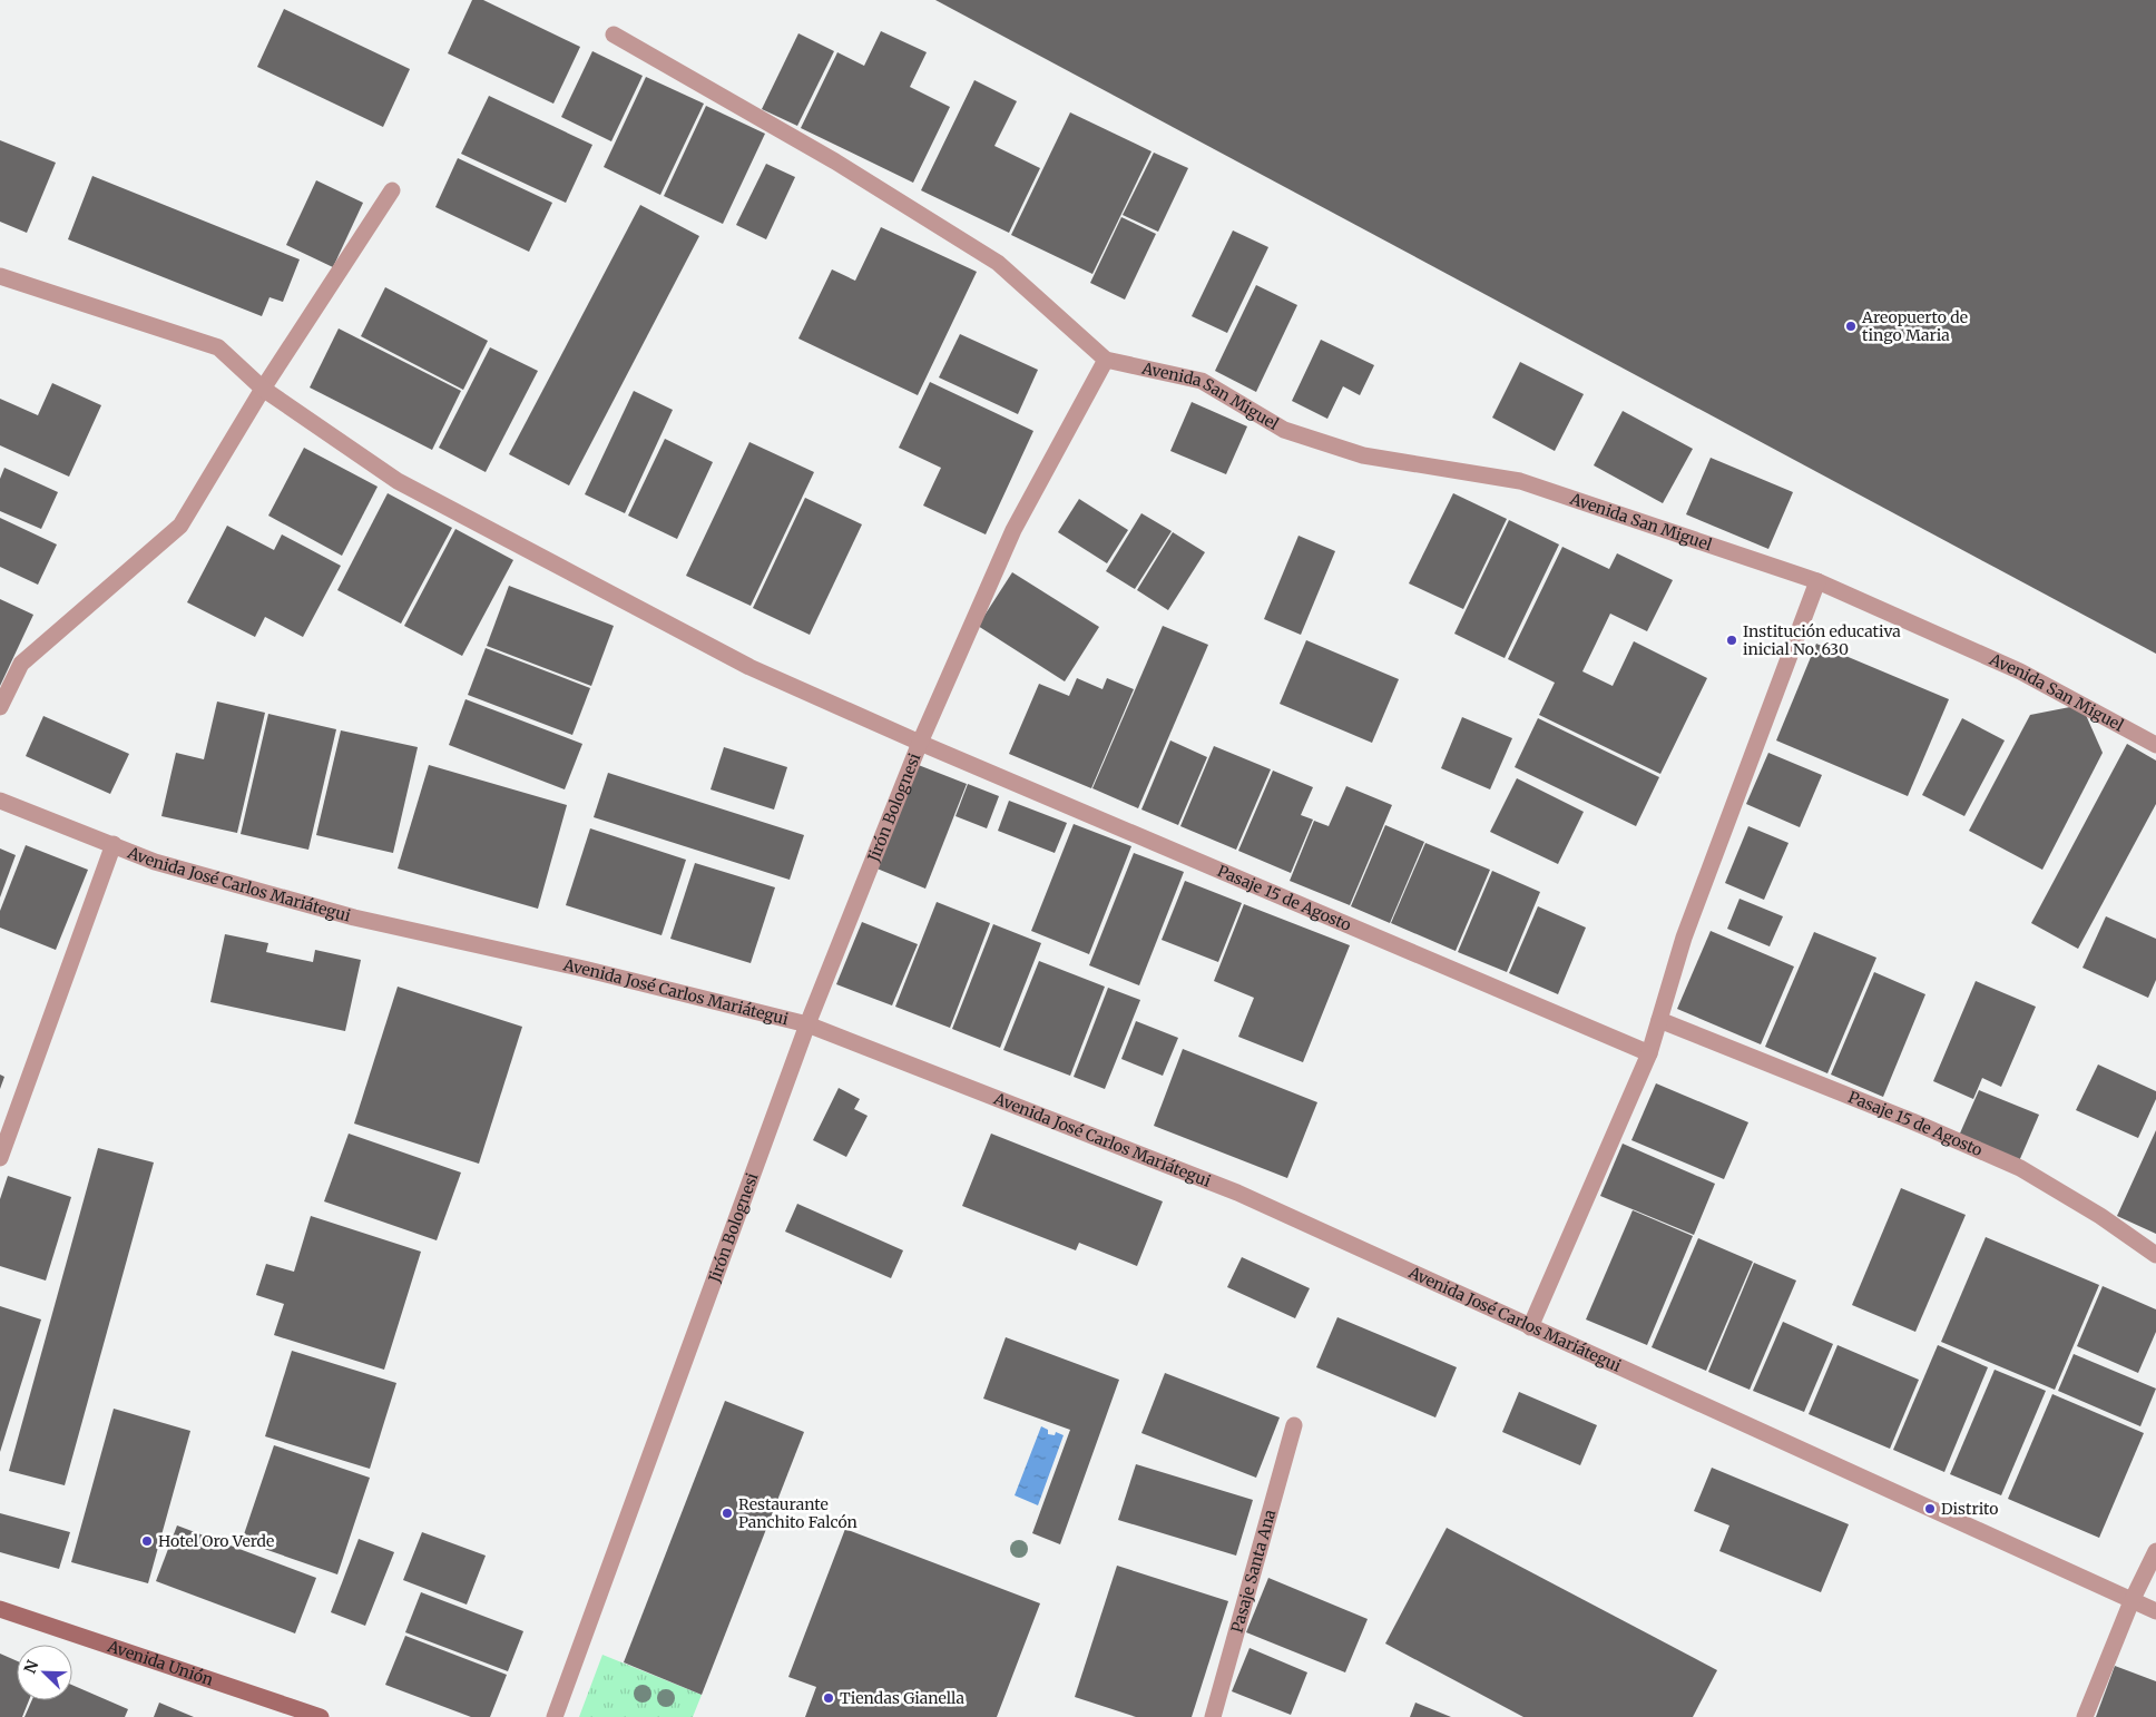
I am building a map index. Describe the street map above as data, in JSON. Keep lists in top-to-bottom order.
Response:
{
  "streets": {
    "main road": ["Avenida Unión"],
    "street": [
      "Avenida San Miguel",
      "Jirón Bolognesi",
      "Avenida José Carlos Mariátegui",
      "Pasaje 15 de Agosto",
      "Pasaje Santa Ana"
    ]
  },
  "crossings": [
    ["Avenida San Miguel", "Jirón Bolognesi"],
    ["Jirón Bolognesi", "Avenida José Carlos Mariátegui"],
    ["Jirón Bolognesi", "Pasaje 15 de Agosto"]
  ],
  "places": [
    "Areopuerto de tingo Maria",
    "Institución educativa inicial No. 630",
    "Distrito",
    "Restaurante Panchito Falcón",
    "Hotel Oro Verde",
    "Tiendas Gianella"
  ],
  "north": "top left"
}
